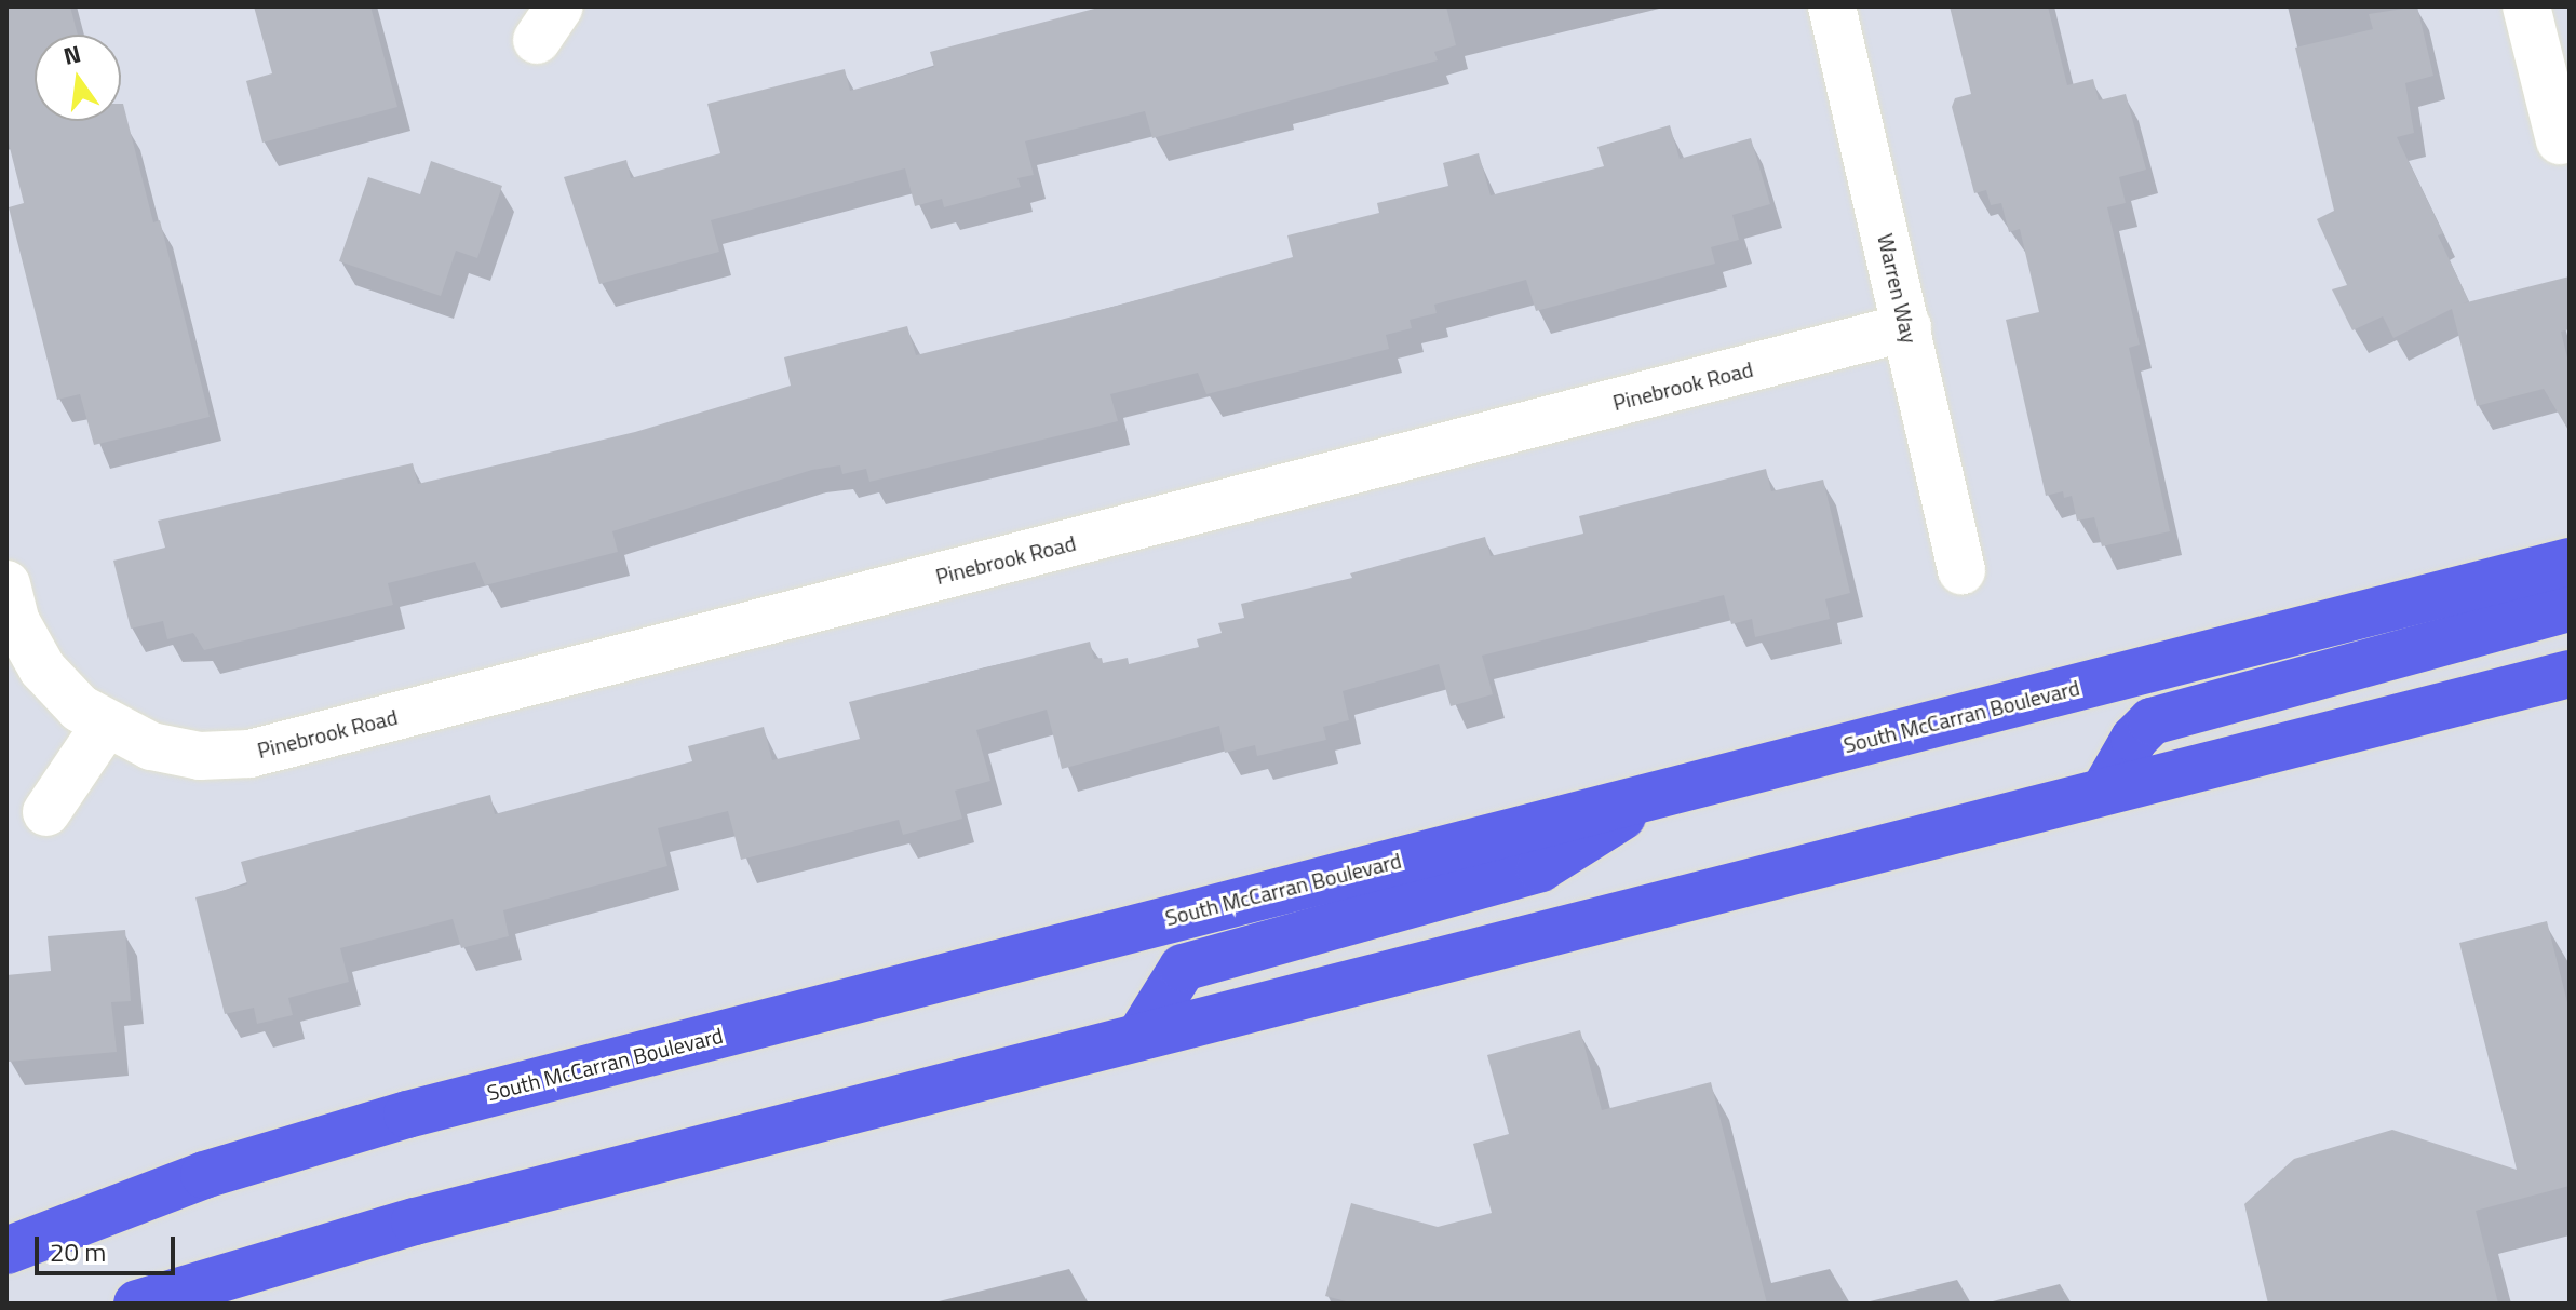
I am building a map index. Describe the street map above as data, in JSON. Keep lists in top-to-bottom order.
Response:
{
  "streets": {
    "main road": ["South McCarran Boulevard"],
    "street": ["Warren Way", "Pinebrook Road"]
  },
  "crossings": [
    ["Warren Way", "Pinebrook Road"]
  ],
  "scale_bar": "20 m",
  "north": "top"
}
